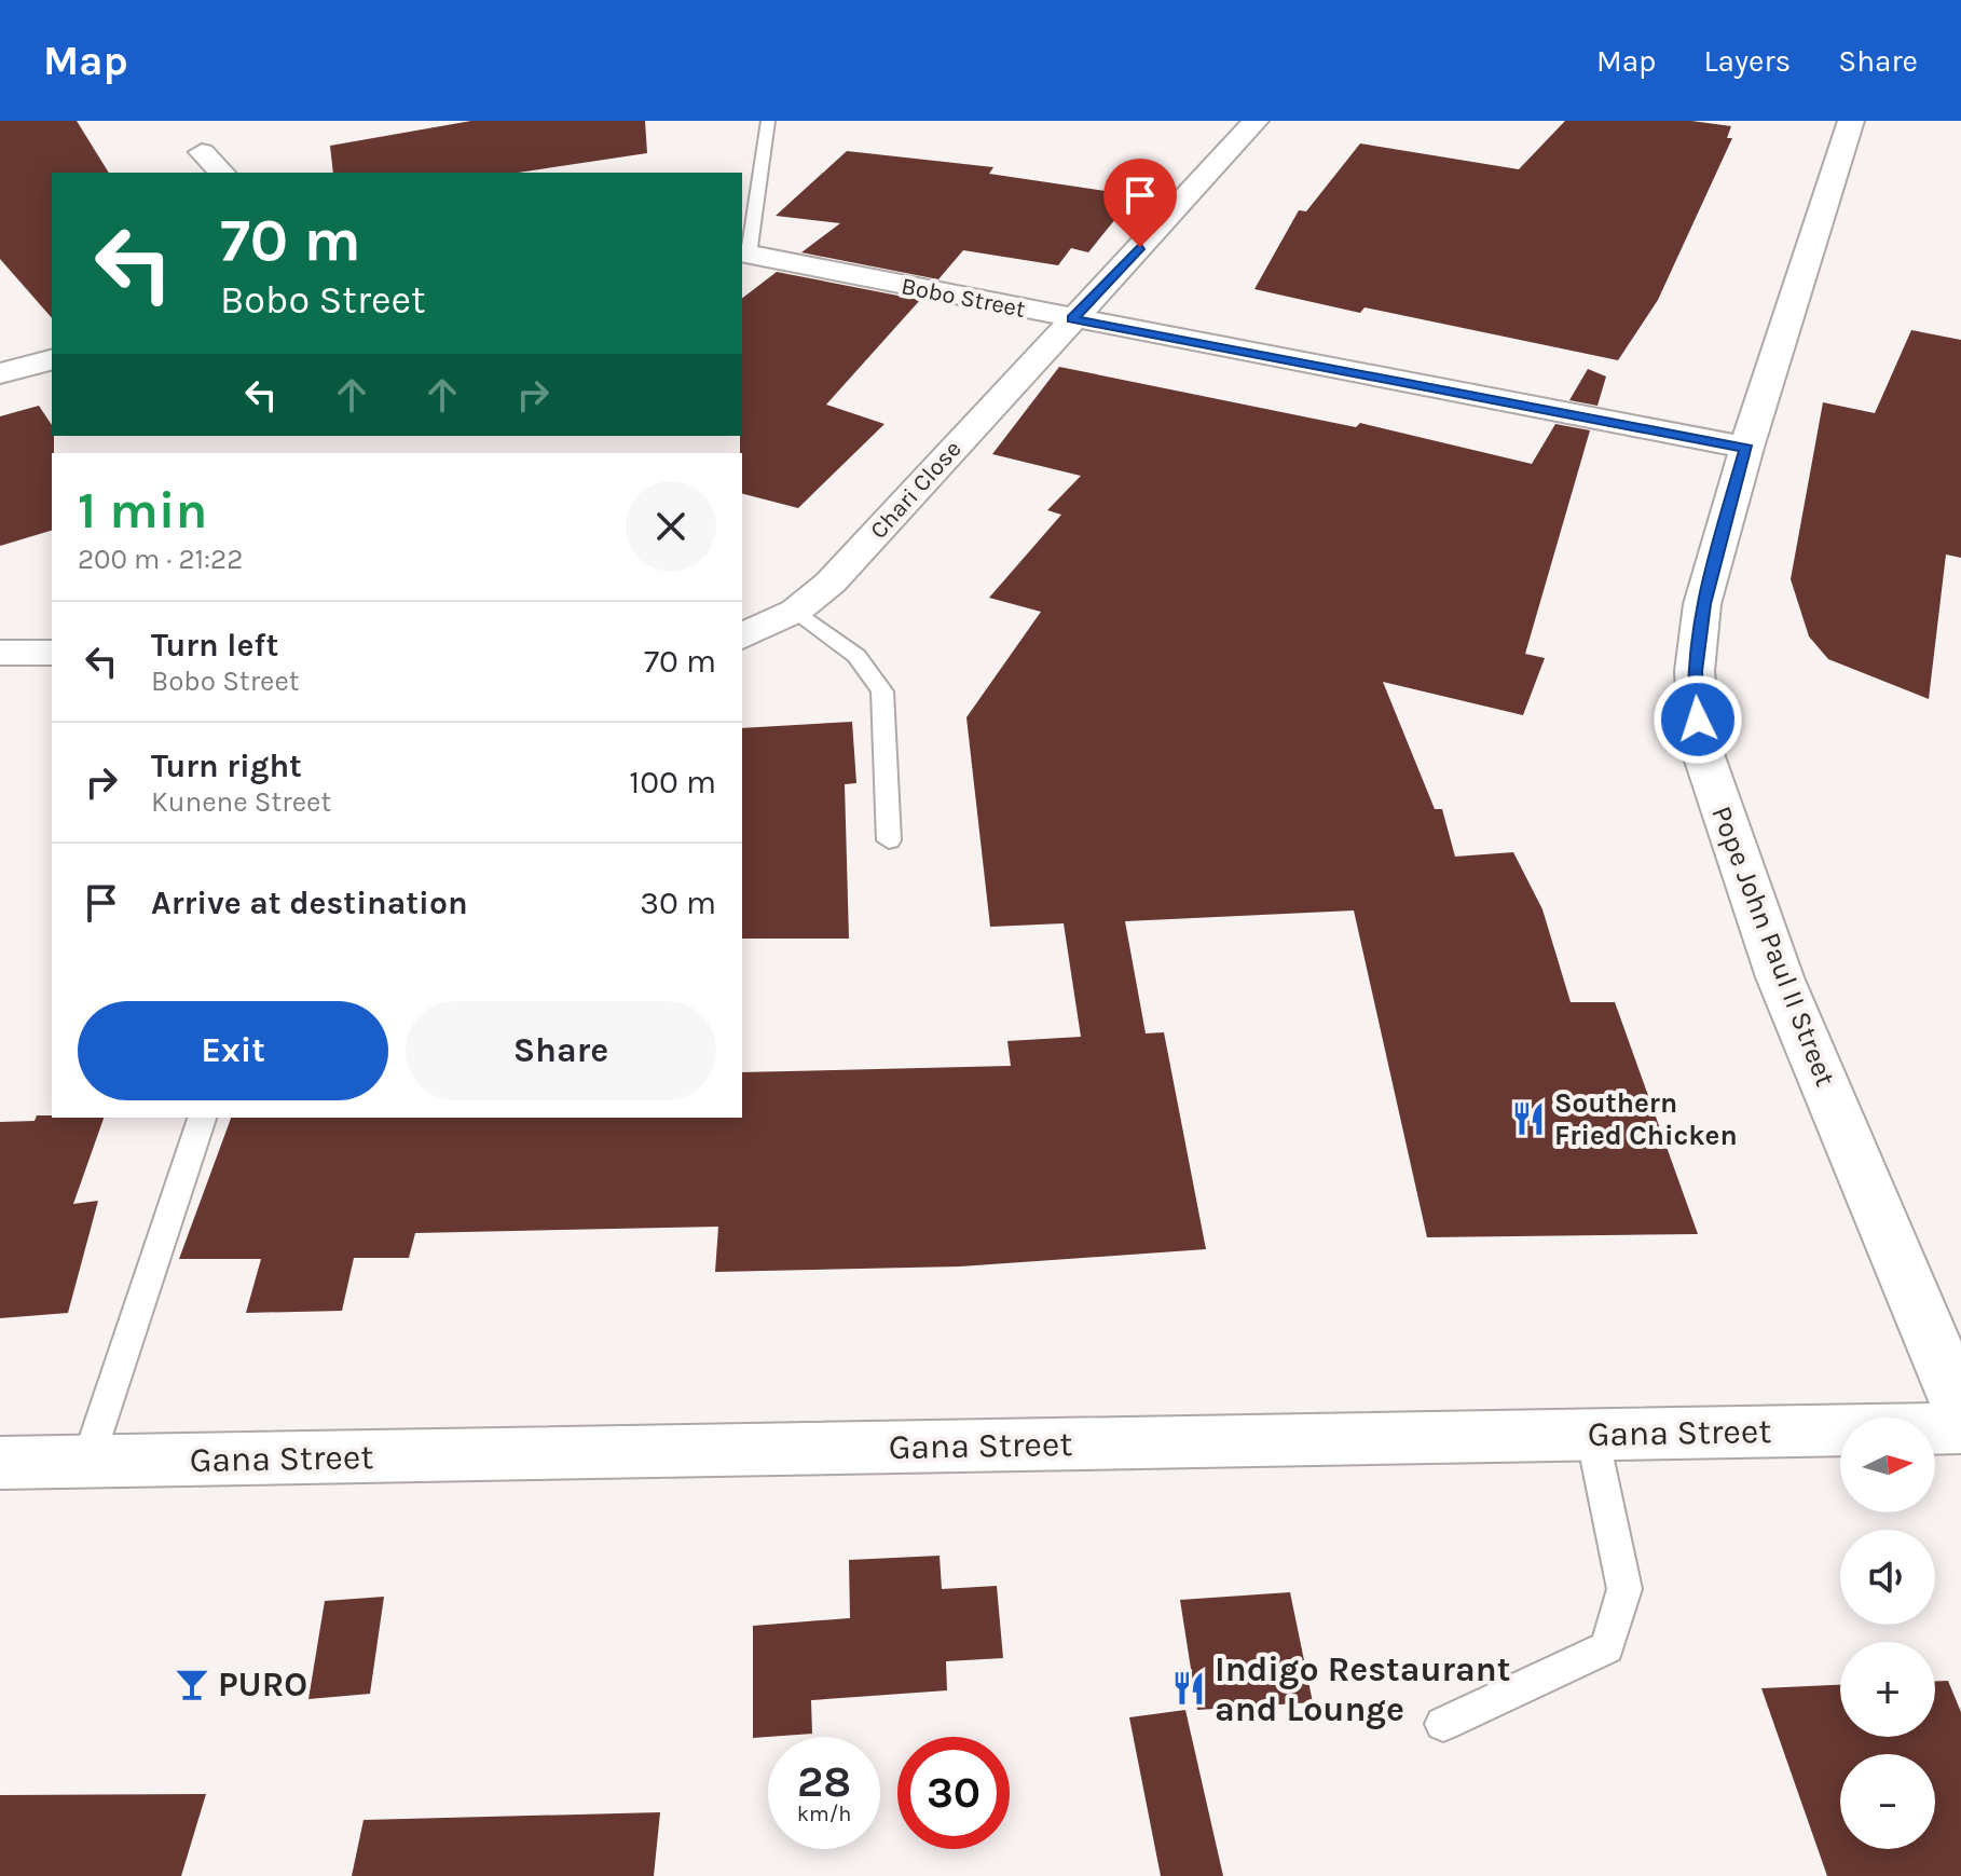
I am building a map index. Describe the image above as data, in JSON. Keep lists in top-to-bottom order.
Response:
{
  "streets": {
    "street": [
      "Bobo Street",
      "Chari Close",
      "Pope John Paul II Street",
      "Gana Street"
    ]
  },
  "crossings": [
    ["Bobo Street", "Chari Close"],
    ["Bobo Street", "Pope John Paul II Street"]
  ],
  "places": {
    "restaurant": ["Southern Fried Chicken", "Indigo Restaurant and Lounge"],
    "bar": ["PURO"]
  },
  "north": "right",
  "page": {
    "header": "Map",
    "nav": ["Map", "Layers", "Share"],
    "turn": ["70 m", "Bobo Street"],
    "heading": ["1 min", "200 m · 21:22"],
    "list": [
      {
        "name": "Turn left",
        "note": "Bobo Street",
        "value": "70 m"
      },
      {
        "name": "Turn right",
        "note": "Kunene Street",
        "value": "100 m"
      },
      {
        "name": "Arrive at destination",
        "value": "30 m"
      }
    ],
    "buttons": ["Exit", "Share"],
    "map_buttons": ["+", "−"],
    "speed": "28 km/h",
    "limit": "30"
  }
}
